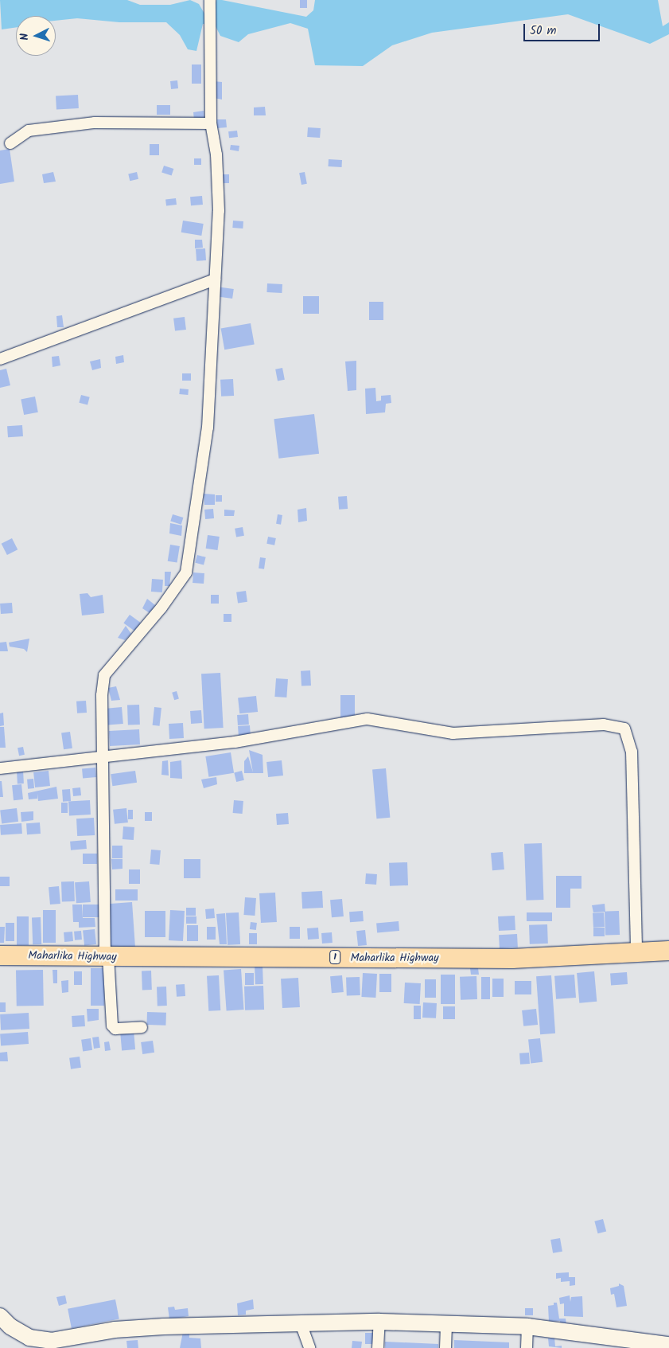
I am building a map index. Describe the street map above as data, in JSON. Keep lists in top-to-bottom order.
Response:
{
  "streets": {
    "highway": ["Maharlika Highway", "1"]
  },
  "scale_bar": "50 m",
  "north": "left"
}
